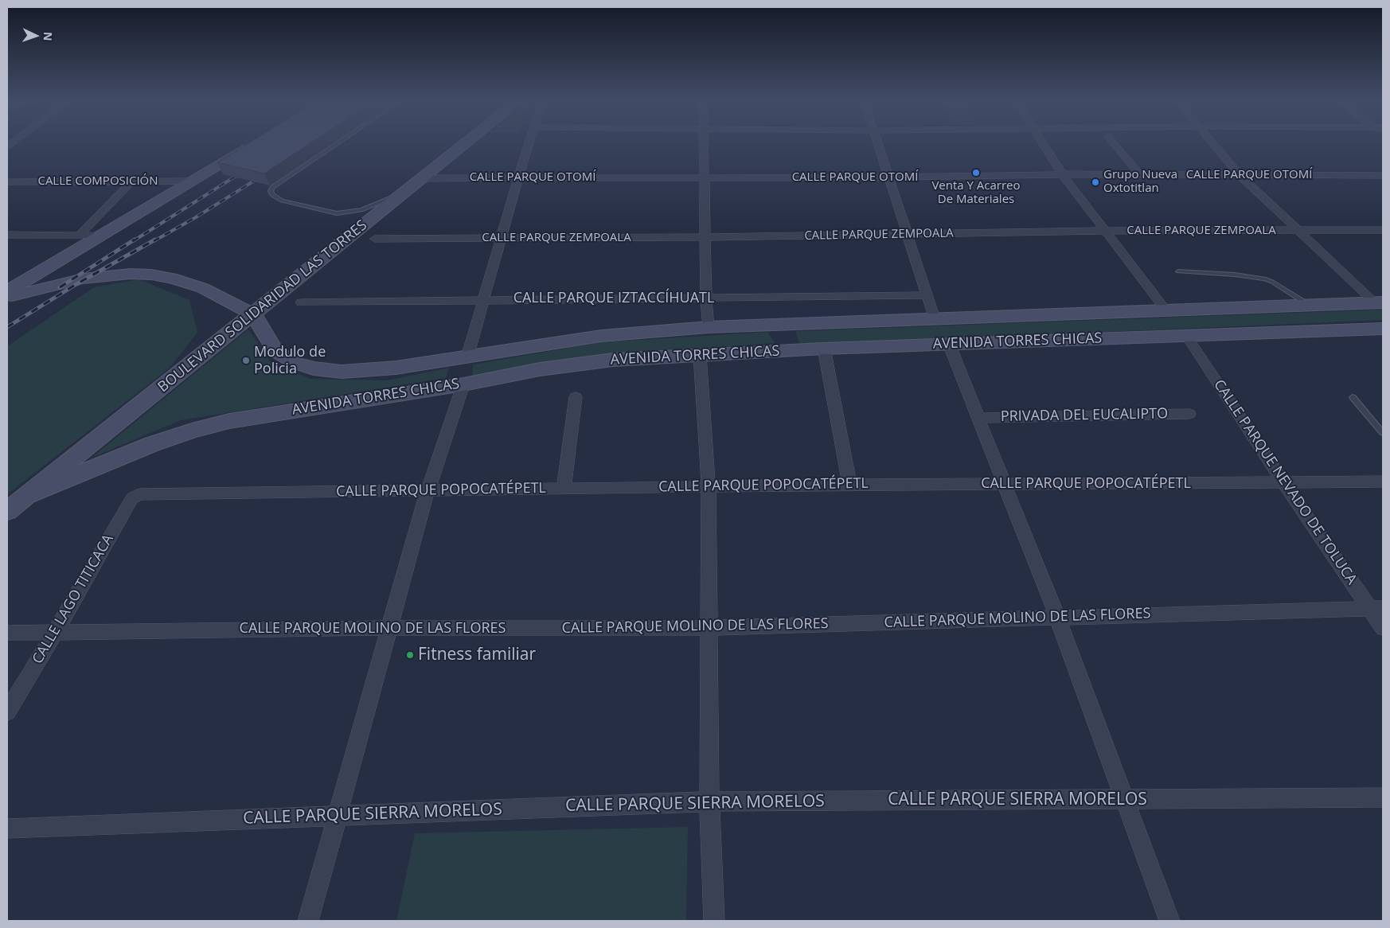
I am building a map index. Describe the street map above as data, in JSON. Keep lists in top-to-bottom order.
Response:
{
  "streets": {
    "main road": ["BOULEVARD SOLIDARIDAD LAS TORRES", "AVENIDA TORRES CHICAS"],
    "street": [
      "CALLE PARQUE OTOMÍ",
      "CALLE COMPOSICIÓN",
      "CALLE PARQUE ZEMPOALA",
      "CALLE PARQUE IZTACCÍHUATL",
      "PRIVADA DEL EUCALIPTO",
      "CALLE PARQUE NEVADO DE TOLUCA",
      "CALLE PARQUE POPOCATÉPETL",
      "CALLE LAGO TITICACA",
      "CALLE PARQUE MOLINO DE LAS FLORES",
      "CALLE PARQUE SIERRA MORELOS"
    ]
  },
  "crossings": [
    ["CALLE PARQUE OTOMÍ", "BOULEVARD SOLIDARIDAD LAS TORRES"],
    ["BOULEVARD SOLIDARIDAD LAS TORRES", "AVENIDA TORRES CHICAS"],
    ["AVENIDA TORRES CHICAS", "CALLE PARQUE NEVADO DE TOLUCA"],
    ["CALLE PARQUE NEVADO DE TOLUCA", "CALLE PARQUE POPOCATÉPETL"],
    ["CALLE PARQUE NEVADO DE TOLUCA", "CALLE PARQUE MOLINO DE LAS FLORES"],
    ["CALLE PARQUE POPOCATÉPETL", "CALLE LAGO TITICACA"],
    ["CALLE LAGO TITICACA", "CALLE PARQUE MOLINO DE LAS FLORES"]
  ],
  "places": [
    "Venta Y Acarreo De Materiales",
    "Grupo Nueva Oxtotitlan",
    "Modulo de Policia",
    "Fitness familiar"
  ],
  "north": "right"
}
